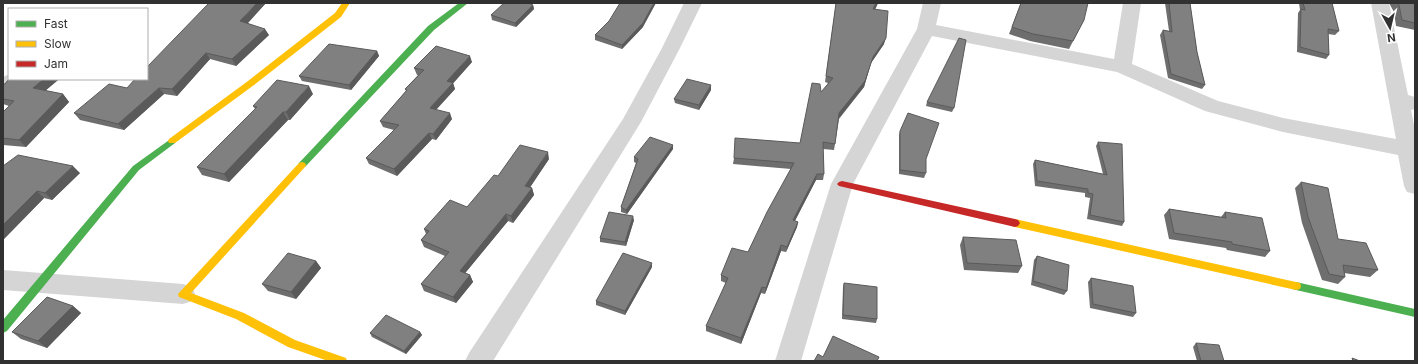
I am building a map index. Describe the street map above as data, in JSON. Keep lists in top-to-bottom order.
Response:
{
  "legend": ["Fast", "Slow", "Jam"],
  "north": "bottom"
}
